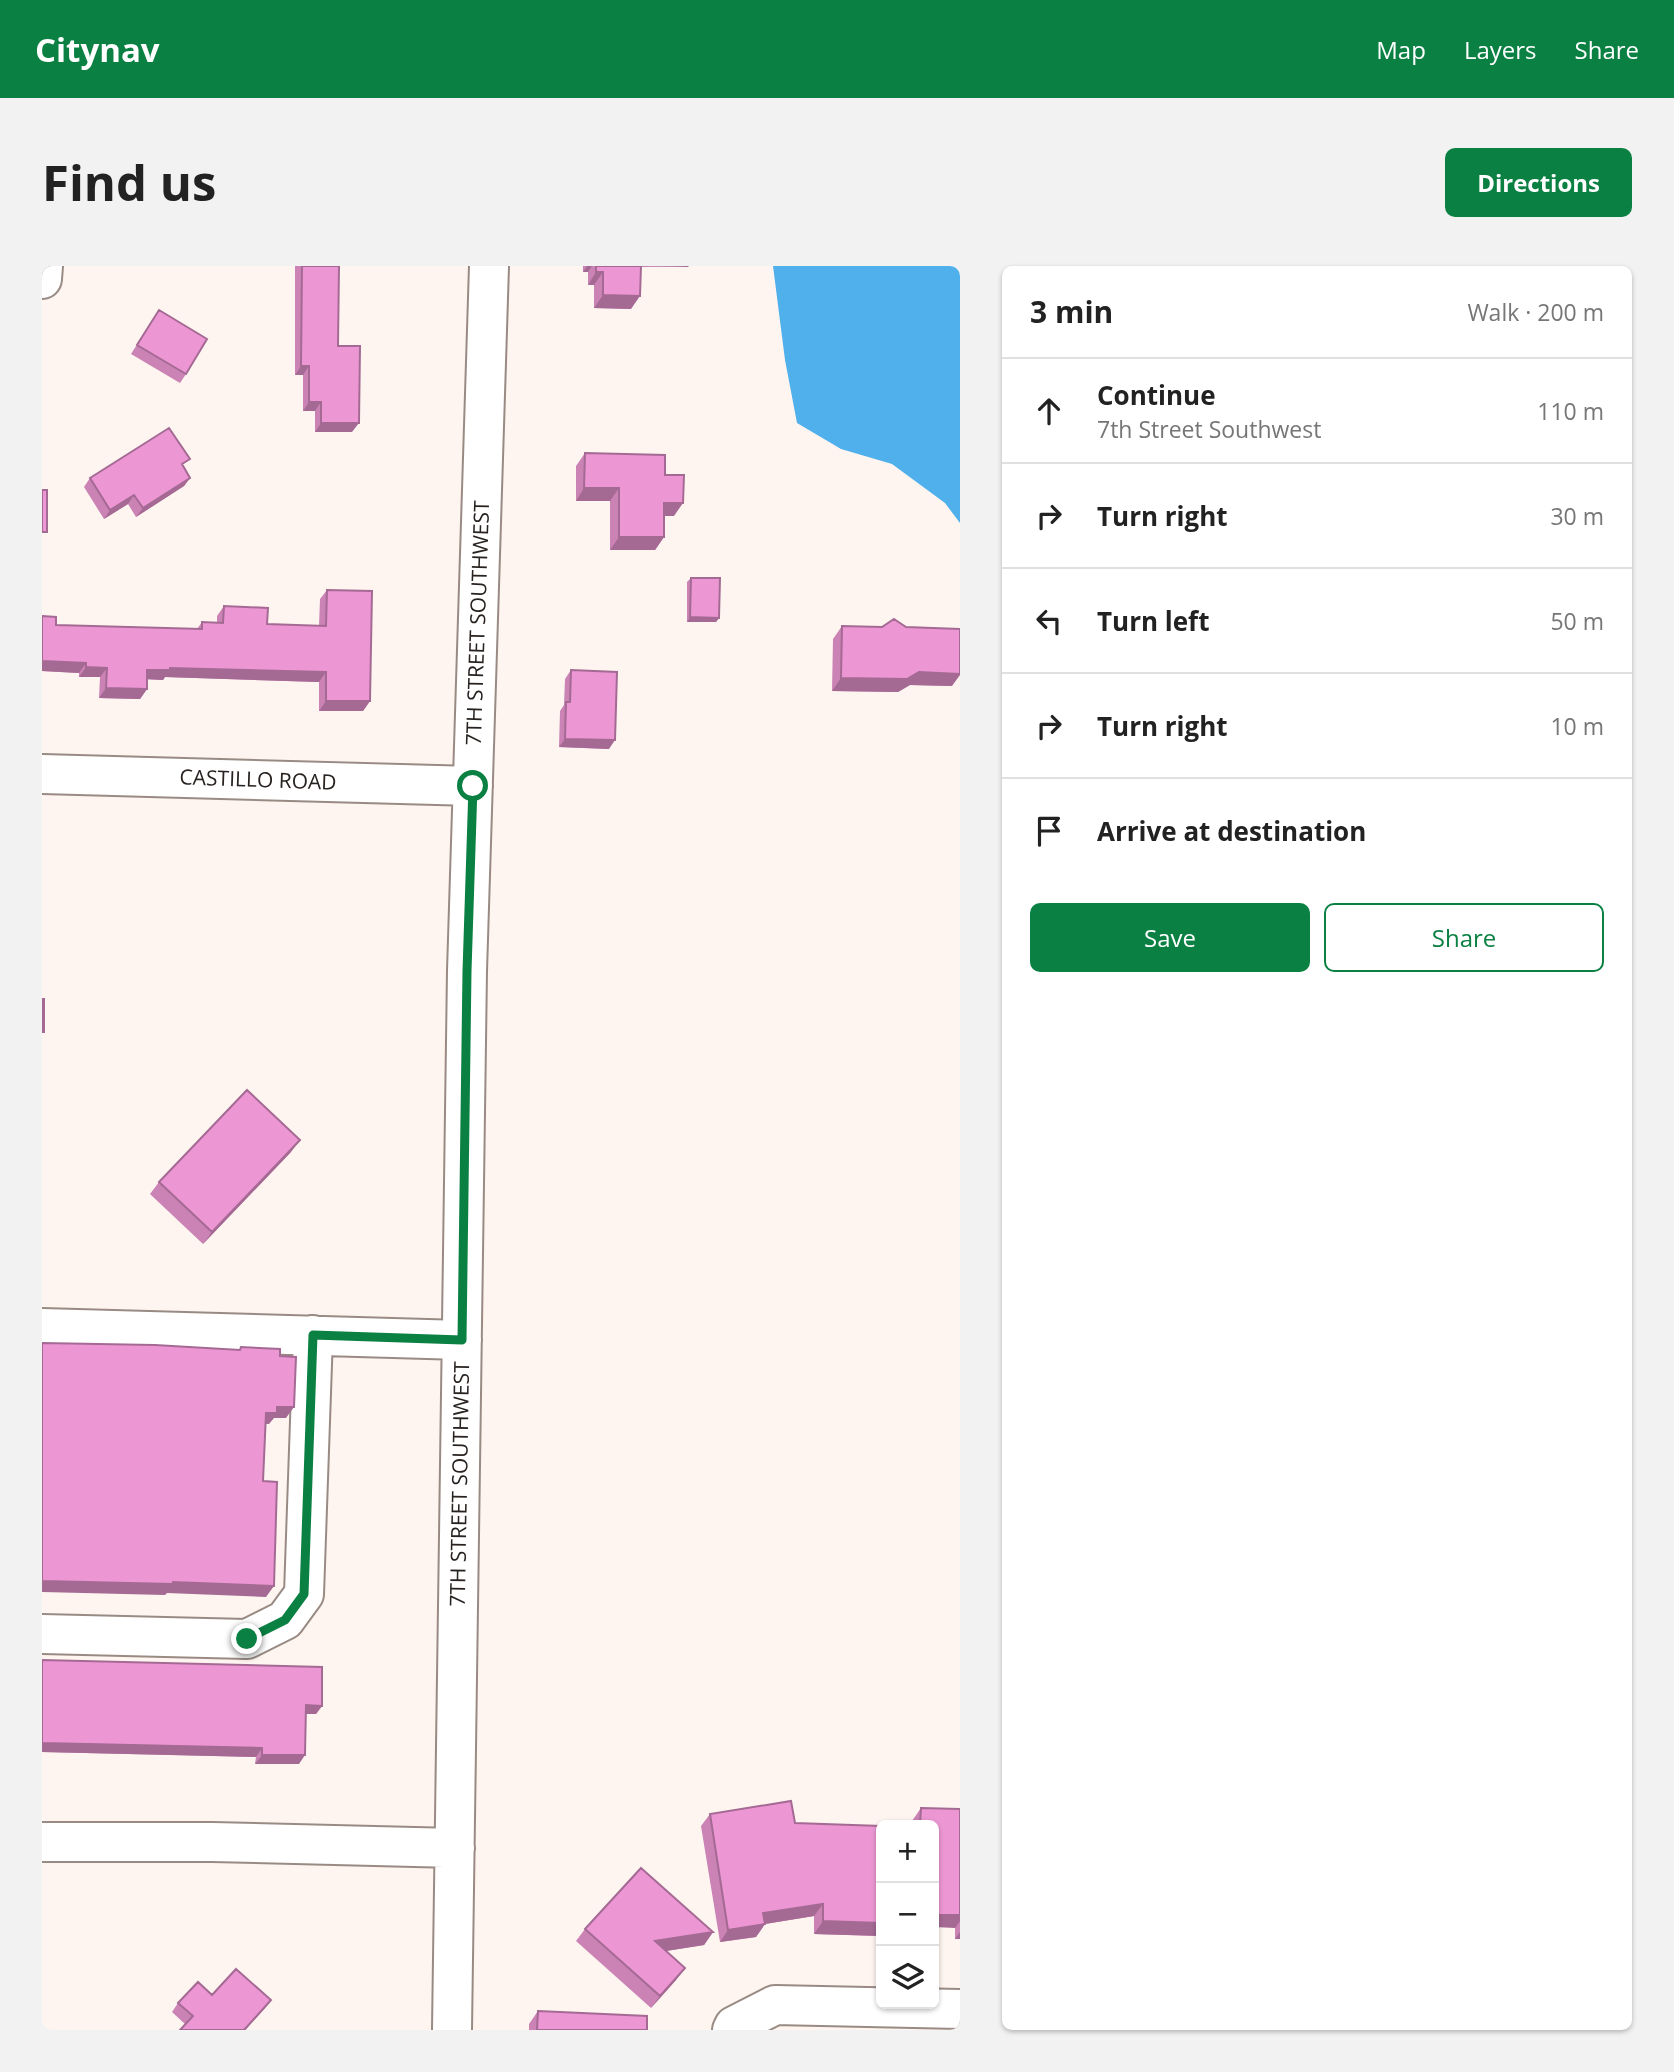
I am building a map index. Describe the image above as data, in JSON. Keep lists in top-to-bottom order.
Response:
{
  "streets": {
    "street": ["7TH STREET SOUTHWEST", "CASTILLO ROAD"]
  },
  "crossings": [
    ["7TH STREET SOUTHWEST", "CASTILLO ROAD"]
  ],
  "page": {
    "header": "Citynav",
    "nav": ["Map", "Layers", "Share"],
    "buttons": [
      "Directions",
      ["Save", "Share"]
    ],
    "title": "Find us",
    "heading": ["3 min", "Walk · 200 m"],
    "list": [
      ["Continue", "7th Street Southwest", "110 m"],
      ["Turn right", "30 m"],
      ["Turn left", "50 m"],
      ["Turn right", "10 m"],
      "Arrive at destination"
    ],
    "map_buttons": ["+", "−"]
  }
}
